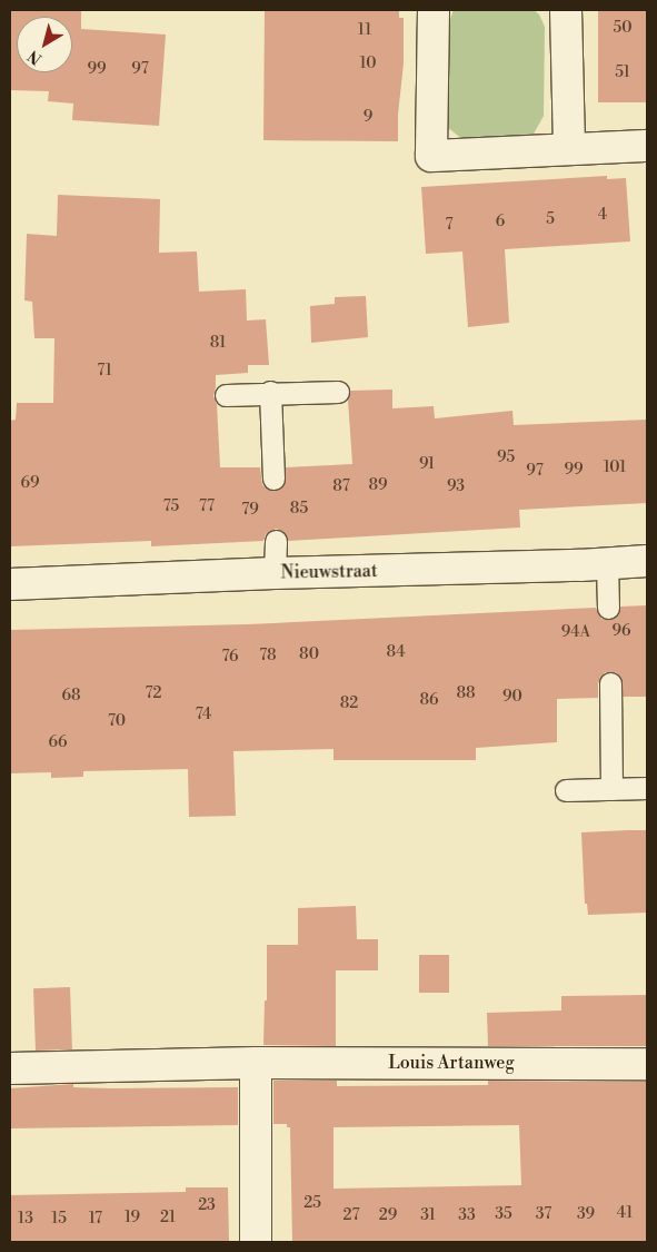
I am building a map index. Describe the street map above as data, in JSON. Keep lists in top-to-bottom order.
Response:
{
  "streets": {
    "street": ["Nieuwstraat", "Louis Artanweg"]
  },
  "house_numbers": [
    "50",
    "11",
    "10",
    "99",
    "97",
    "51",
    "9",
    "4",
    "5",
    "6",
    "7",
    "81",
    "71",
    "95",
    "91",
    "101",
    "99",
    "97",
    "69",
    "89",
    "87",
    "93",
    "75",
    "77",
    "85",
    "79",
    "96",
    "94A",
    "84",
    "80",
    "78",
    "76",
    "72",
    "88",
    "68",
    "90",
    "86",
    "82",
    "74",
    "70",
    "66",
    "25",
    "23",
    "41",
    "35",
    "37",
    "39",
    "27",
    "29",
    "31",
    "33",
    "19",
    "21",
    "13",
    "15",
    "17"
  ],
  "north": "bottom left"
}
